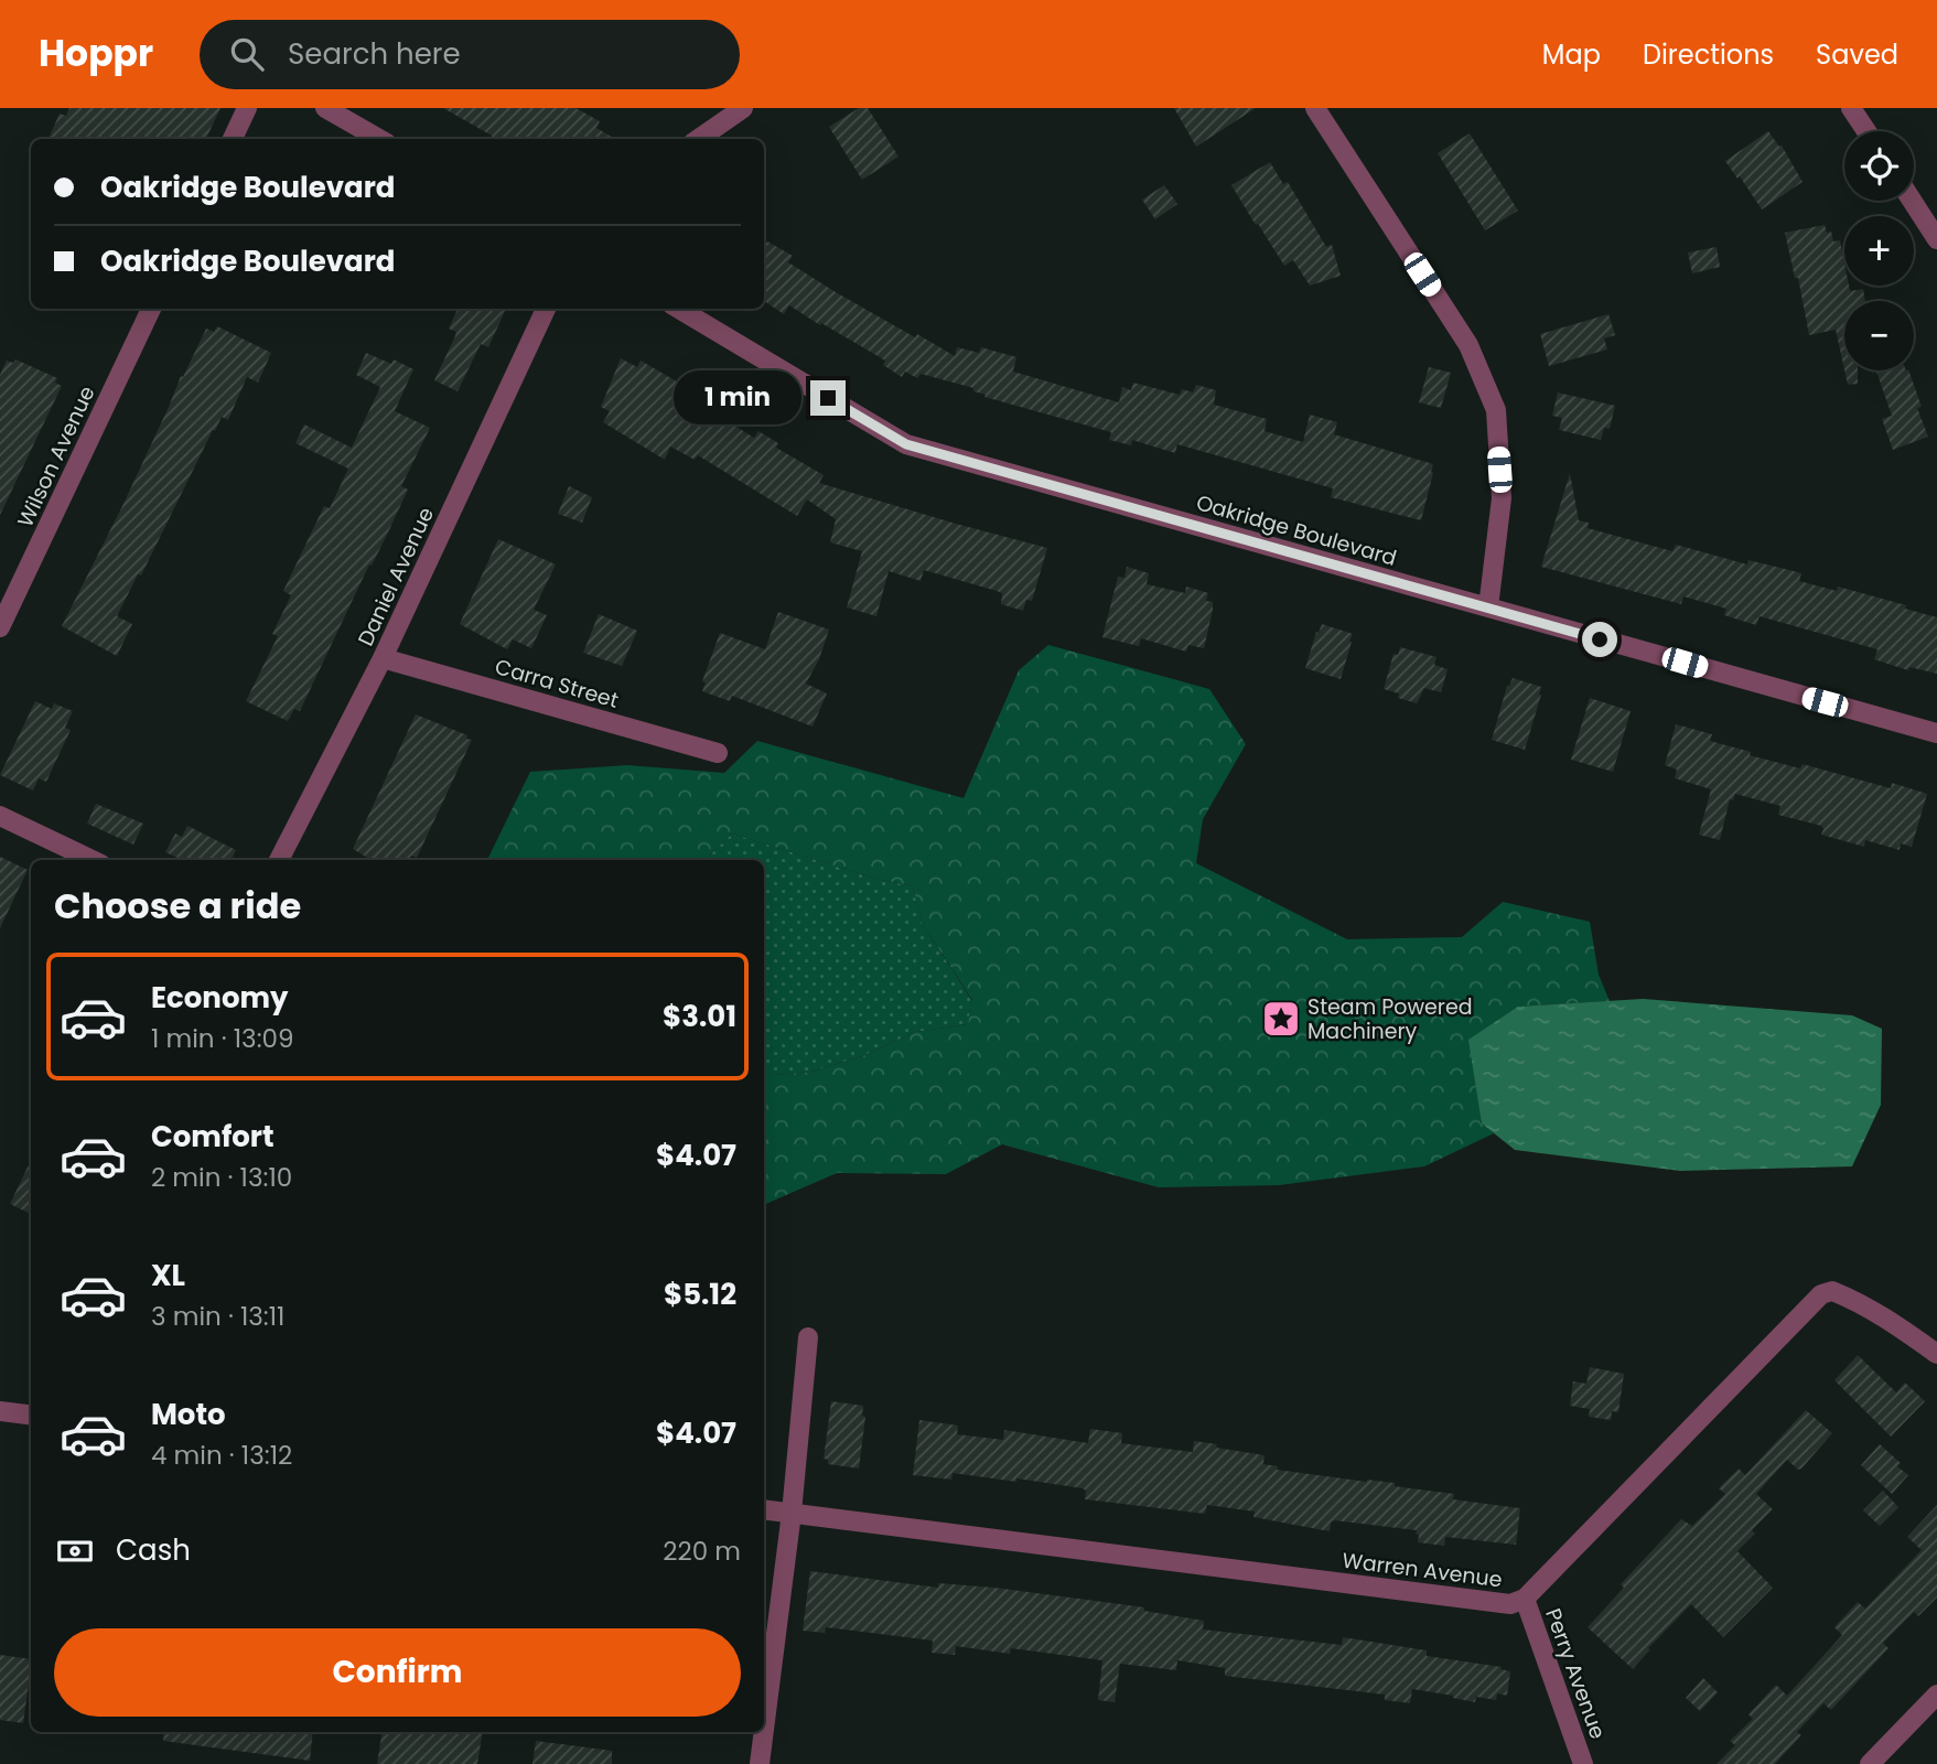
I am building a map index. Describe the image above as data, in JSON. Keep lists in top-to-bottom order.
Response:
{
  "streets": {
    "street": [
      "Wilson Avenue",
      "Oakridge Boulevard",
      "Daniel Avenue",
      "Carra Street",
      "Warren Avenue",
      "Perry Avenue"
    ]
  },
  "crossings": [
    ["Daniel Avenue", "Carra Street"],
    ["Warren Avenue", "Perry Avenue"]
  ],
  "places": {
    "place": ["Steam Powered Machinery"]
  },
  "page": {
    "header": "Hoppr",
    "search": "Search here",
    "nav": ["Map", "Directions", "Saved"],
    "map_buttons": ["+", "−"],
    "banner": ["Oakridge Boulevard", "Oakridge Boulevard"],
    "bubble": "1 min",
    "heading": "Choose a ride",
    "list": [
      {
        "name": "Economy",
        "note": "1 min · 13:09",
        "value": "$3.01"
      },
      {
        "name": "Comfort",
        "note": "2 min · 13:10",
        "value": "$4.07"
      },
      {
        "name": "XL",
        "note": "3 min · 13:11",
        "value": "$5.12"
      },
      {
        "name": "Moto",
        "note": "4 min · 13:12",
        "value": "$4.07"
      }
    ],
    "pay": ["Cash", "220 m"],
    "buttons": "Confirm"
  }
}
